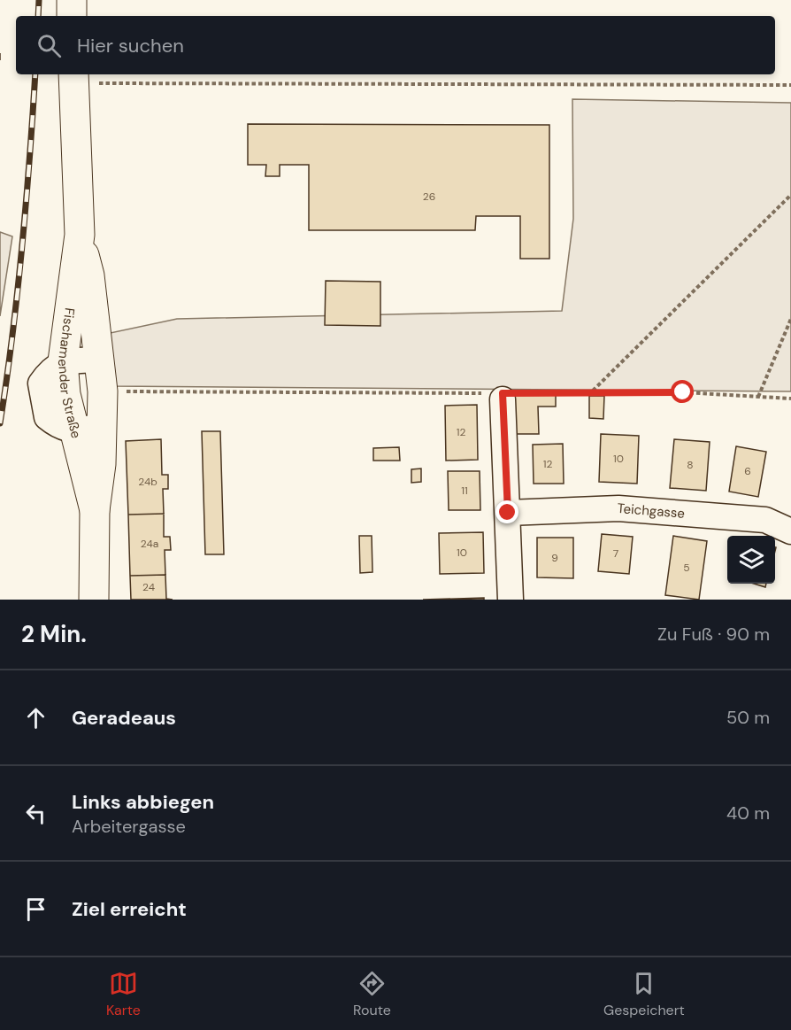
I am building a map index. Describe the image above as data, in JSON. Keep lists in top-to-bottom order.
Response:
{
  "streets": {
    "main road": ["Fischamender Straße"],
    "street": ["Teichgasse"]
  },
  "house_numbers": [
    "26",
    "12",
    "10",
    "12",
    "8",
    "6",
    "24b",
    "11",
    "24a",
    "10",
    "7",
    "9",
    "5",
    "24"
  ],
  "page": {
    "search": "Hier suchen",
    "heading": ["2 Min.", "Zu Fuß · 90 m"],
    "list": [
      ["Geradeaus", "50 m"],
      ["Links abbiegen", "Arbeitergasse", "40 m"],
      "Ziel erreicht"
    ],
    "nav": ["Karte", "Route", "Gespeichert"]
  }
}
